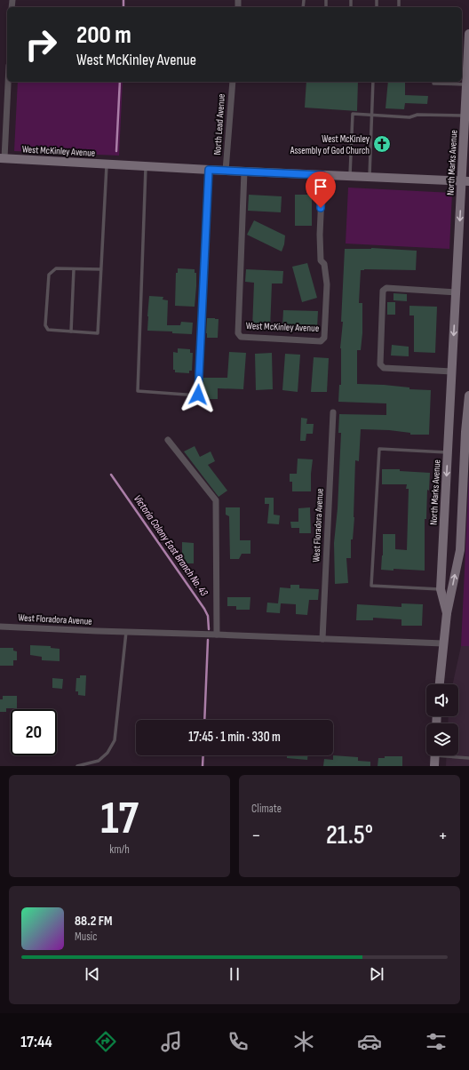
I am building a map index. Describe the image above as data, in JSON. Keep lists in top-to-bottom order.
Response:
{
  "streets": {
    "main road": ["West McKinley Avenue", "North Marks Avenue"],
    "street": ["North Lead Avenue", "West Floradora Avenue"]
  },
  "crossings": [
    ["North Lead Avenue", "West McKinley Avenue"],
    ["West McKinley Avenue", "North Marks Avenue"],
    ["North Marks Avenue", "West Floradora Avenue"]
  ],
  "water": ["Victoria Colony East Branch No. 43"],
  "places": {
    "church": ["West McKinley Assembly of God Church"]
  },
  "page": {
    "turn": ["200 m", "West McKinley Avenue"],
    "limit": "20",
    "trip": "17:45 · 1 min · 330 m",
    "tile": [
      ["17", "km/h"],
      "Climate"
    ],
    "heat": ["−", "21.5°", "+"],
    "song": ["88.2 FM", "Music"],
    "tabs": "17:44"
  }
}
